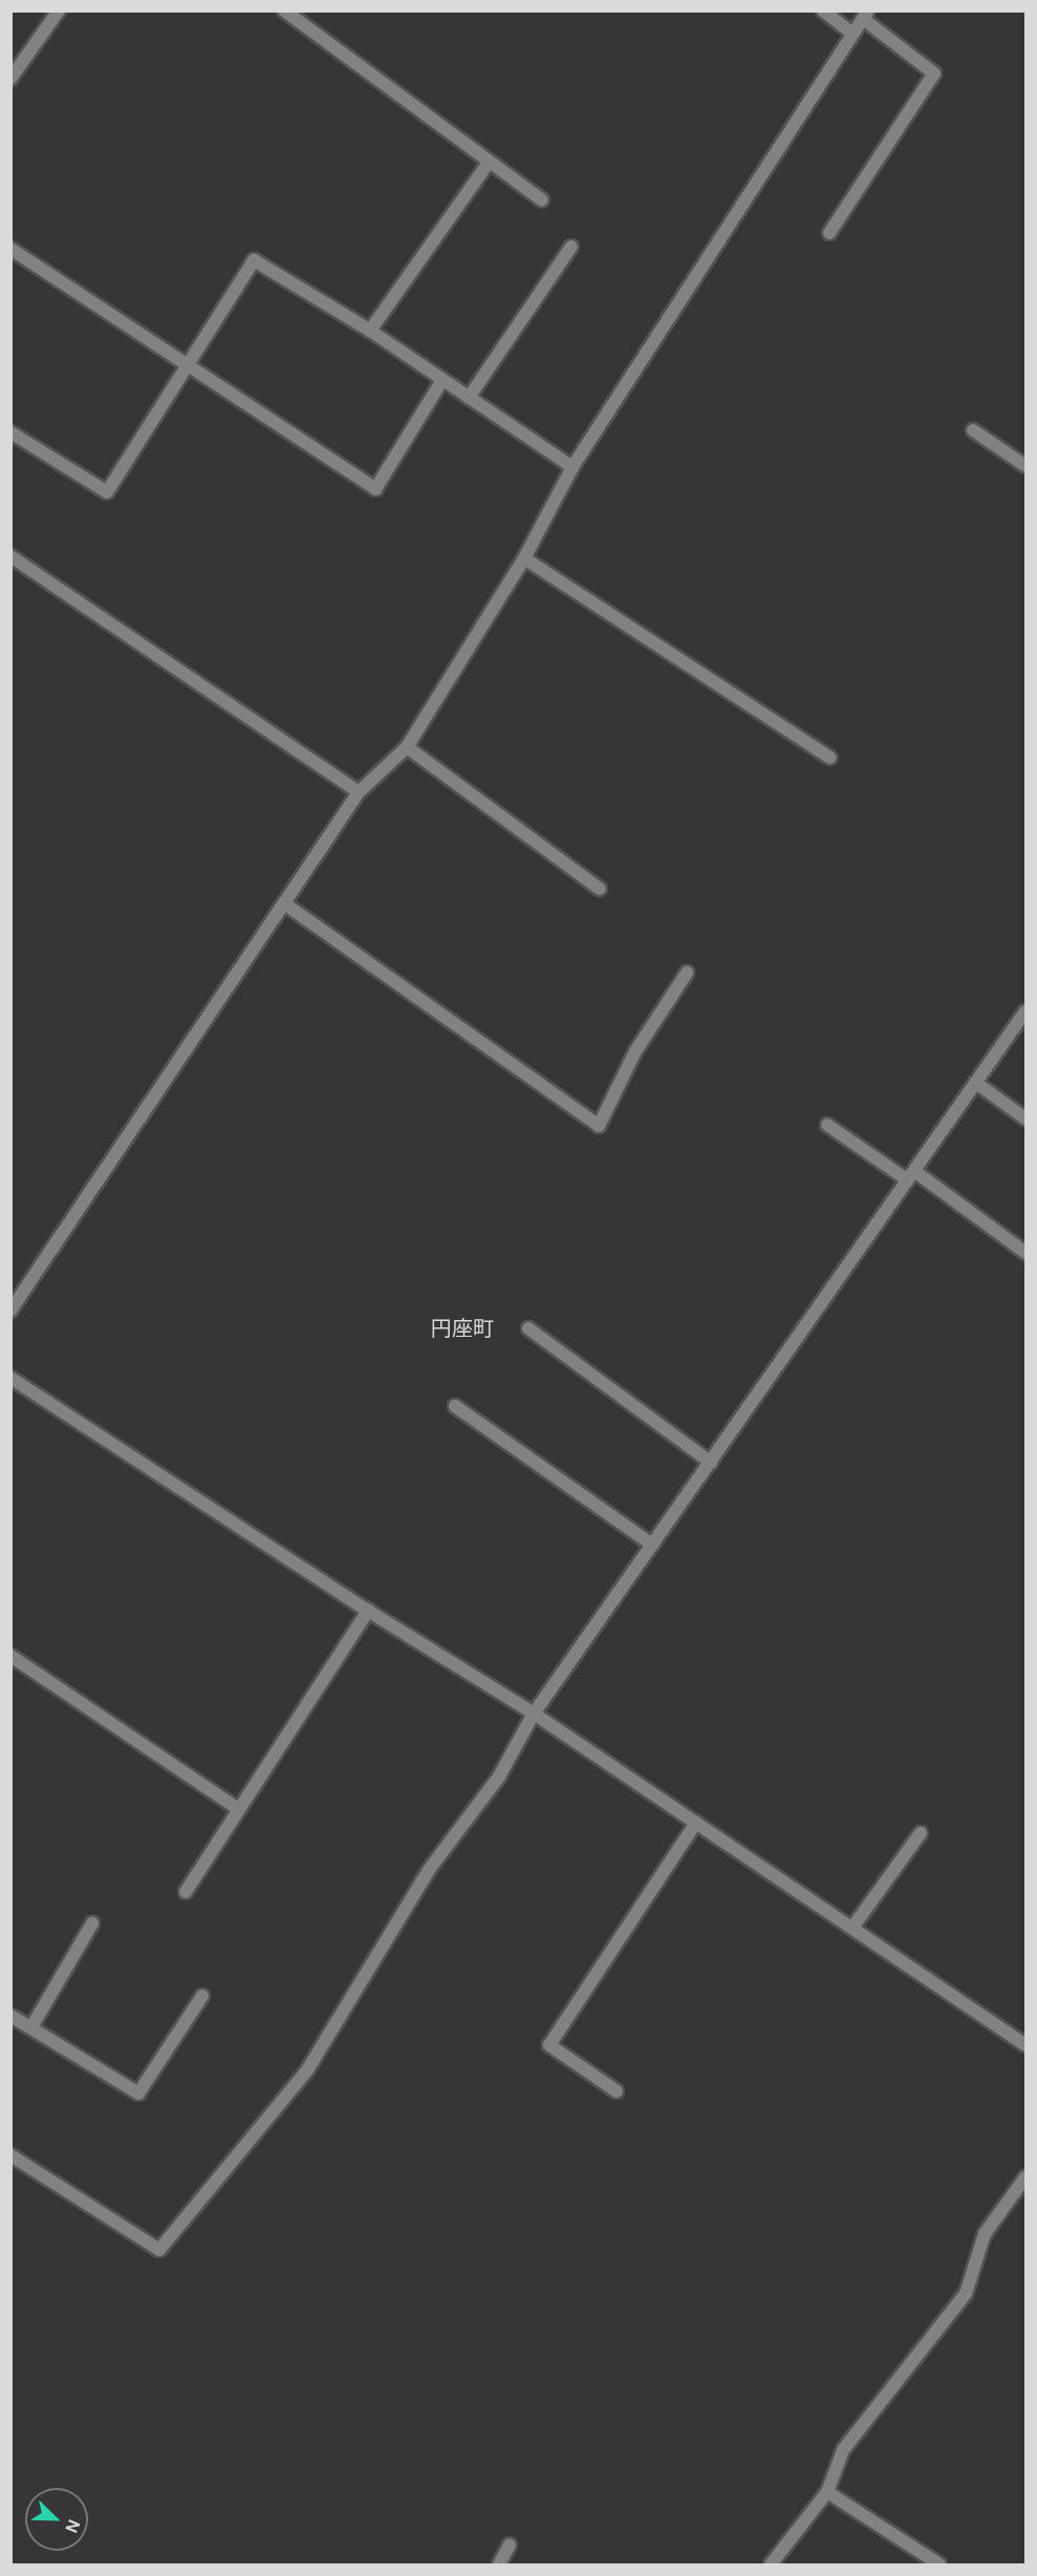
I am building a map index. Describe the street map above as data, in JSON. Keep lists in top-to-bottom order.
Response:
{
  "districts": ["円座町"],
  "north": "bottom right"
}
